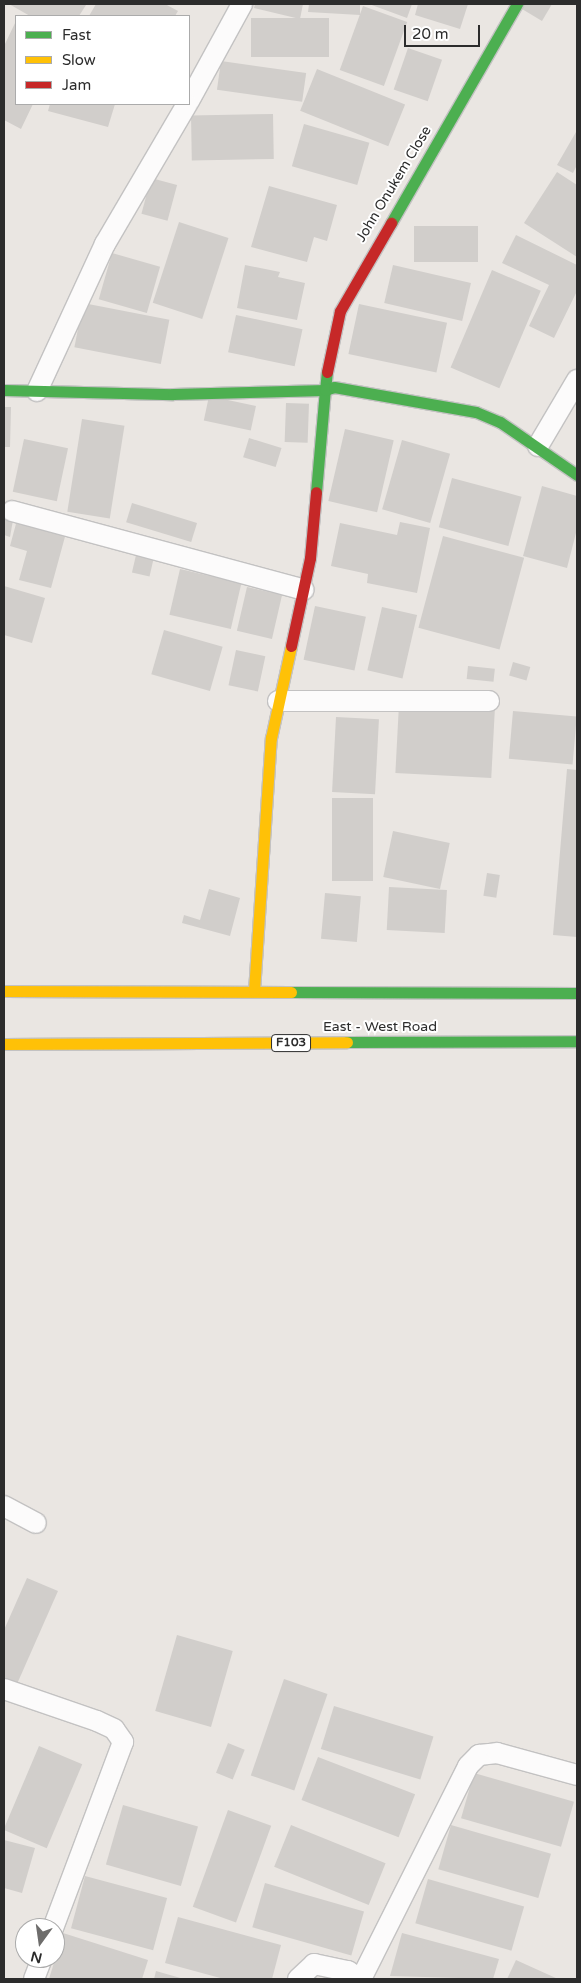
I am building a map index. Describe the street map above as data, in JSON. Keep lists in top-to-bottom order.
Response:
{
  "streets": {
    "street": ["John Onukem Close", "East - West Road", "F103"]
  },
  "legend": ["Fast", "Slow", "Jam"],
  "scale_bar": "20 m",
  "north": "bottom"
}
